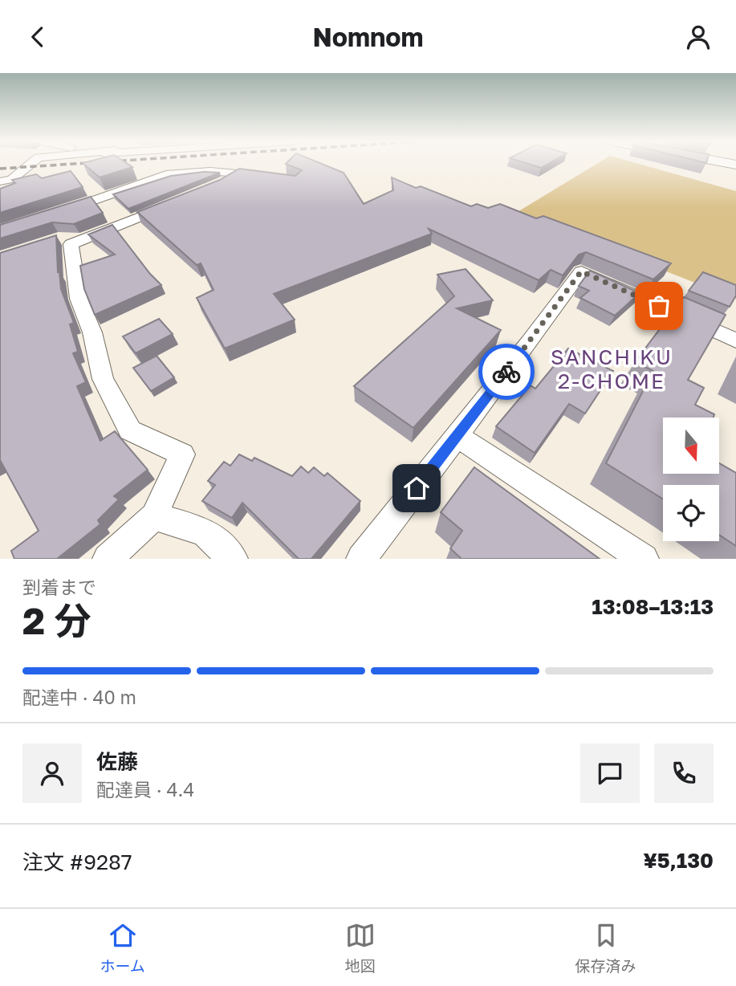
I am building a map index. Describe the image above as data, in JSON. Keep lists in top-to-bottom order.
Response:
{
  "districts": ["SANCHIKU 2-CHOME"],
  "north": "bottom",
  "page": {
    "header": "Nomnom",
    "heading": ["2 分", "到着まで", "13:08–13:13"],
    "panel": [
      "佐藤",
      "配達員 · 4.4",
      "注文 #9287",
      "¥5,130"
    ],
    "bar": "配達中 · 40 m",
    "tabs": ["ホーム", "地図", "保存済み"]
  }
}
